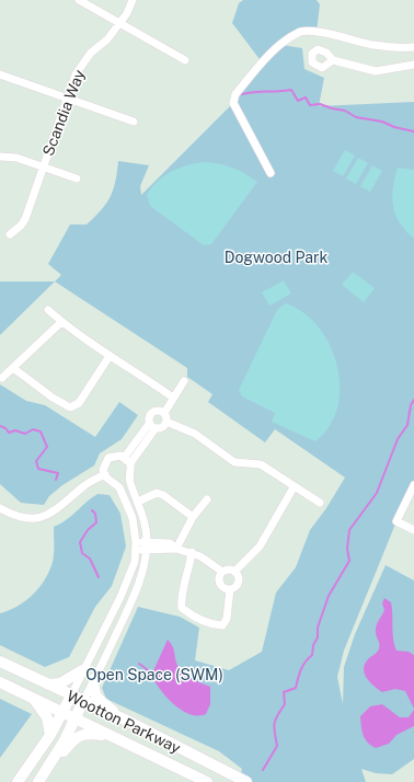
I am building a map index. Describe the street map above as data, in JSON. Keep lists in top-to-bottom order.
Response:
{
  "streets": {
    "main road": ["Wootton Parkway"],
    "street": ["Scandia Way"]
  },
  "parks": ["Dogwood Park", "Open Space (SWM)"]
}
